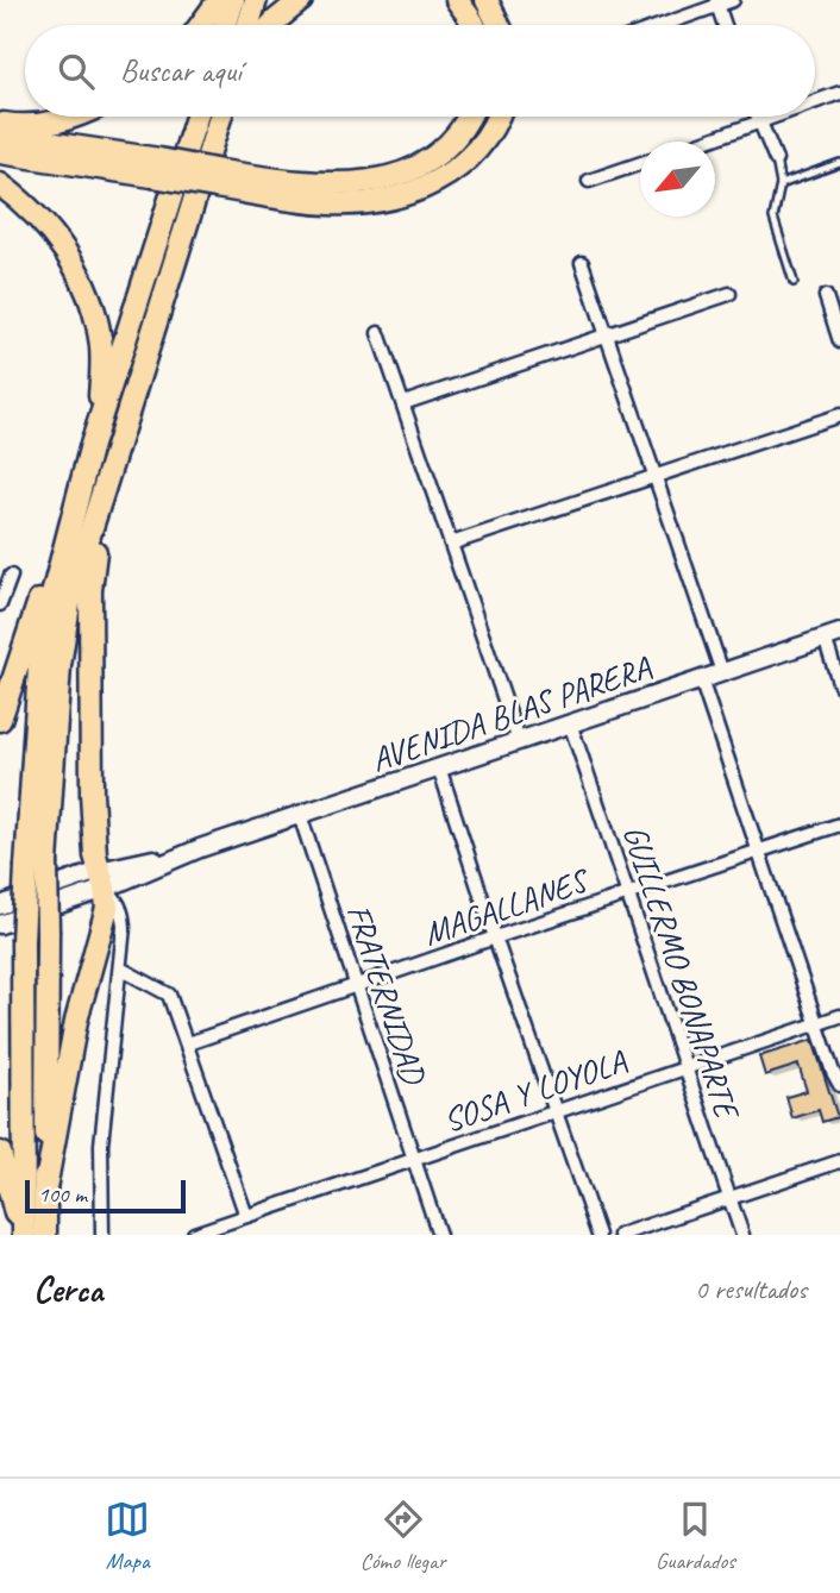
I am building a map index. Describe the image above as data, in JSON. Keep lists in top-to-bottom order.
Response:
{
  "streets": {
    "main road": ["AVENIDA BLAS PARERA"],
    "street": [
      "MAGALLANES",
      "GUILLERMO BONAPARTE",
      "FRATERNIDAD",
      "SOSA Y LOYOLA"
    ]
  },
  "crossings": [
    ["AVENIDA BLAS PARERA", "GUILLERMO BONAPARTE"],
    ["AVENIDA BLAS PARERA", "FRATERNIDAD"],
    ["MAGALLANES", "GUILLERMO BONAPARTE"],
    ["MAGALLANES", "FRATERNIDAD"],
    ["GUILLERMO BONAPARTE", "SOSA Y LOYOLA"],
    ["FRATERNIDAD", "SOSA Y LOYOLA"]
  ],
  "scale_bar": "100 m",
  "north": "bottom left",
  "page": {
    "search": "Buscar aquí",
    "scale": "100 m",
    "heading": ["Cerca", "0 resultados"],
    "nav": ["Mapa", "Cómo llegar", "Guardados"]
  }
}
